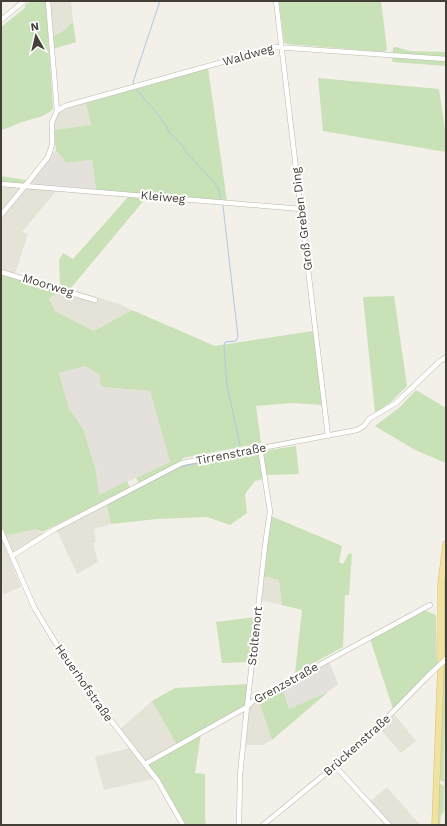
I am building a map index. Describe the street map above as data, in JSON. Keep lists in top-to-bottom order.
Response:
{
  "streets": {
    "street": [
      "Waldweg",
      "Kleiweg",
      "Groß Greben Ding",
      "Moorweg",
      "Tirrenstraße",
      "Stoltenort",
      "Heuerhofstraße",
      "Grenzstraße",
      "Brückenstraße"
    ]
  },
  "crossings": [
    ["Waldweg", "Groß Greben Ding"],
    ["Kleiweg", "Groß Greben Ding"],
    ["Groß Greben Ding", "Tirrenstraße"],
    ["Tirrenstraße", "Stoltenort"],
    ["Tirrenstraße", "Heuerhofstraße"],
    ["Stoltenort", "Grenzstraße"],
    ["Heuerhofstraße", "Grenzstraße"]
  ],
  "north": "top"
}
